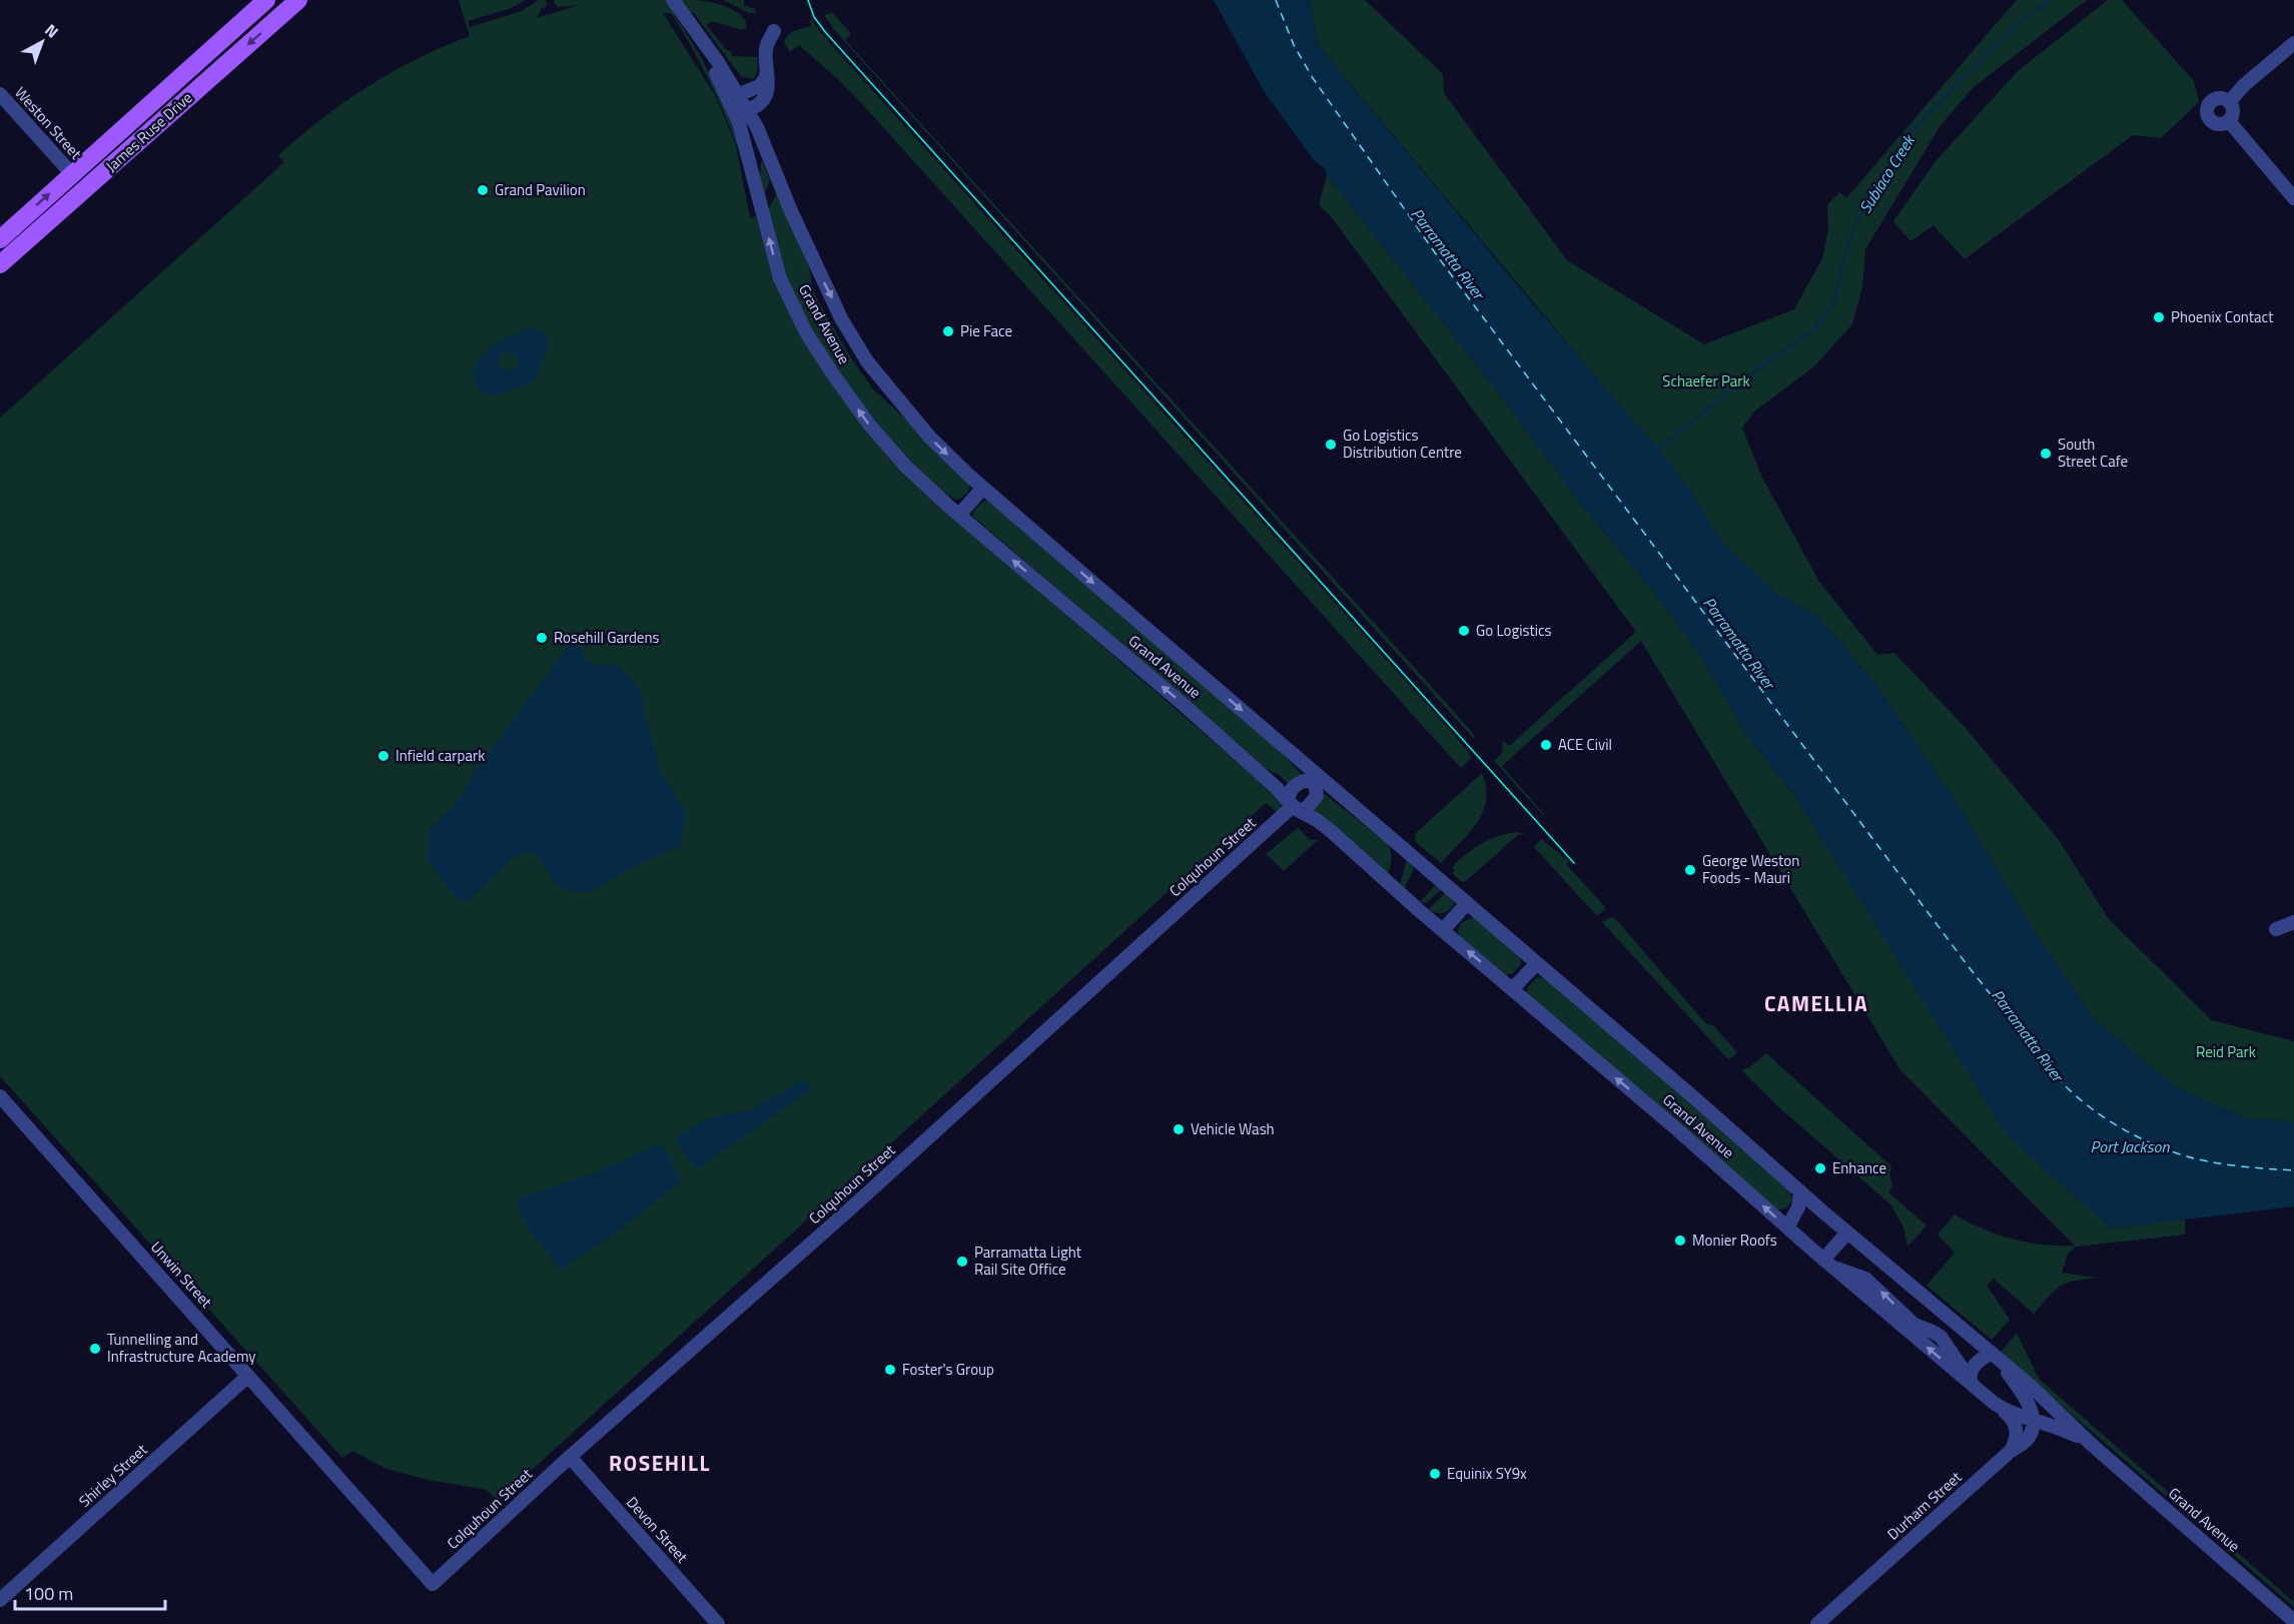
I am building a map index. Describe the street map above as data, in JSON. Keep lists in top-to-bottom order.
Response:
{
  "streets": {
    "main road": ["James Ruse Drive"],
    "street": [
      "Weston Street",
      "Grand Avenue",
      "Colquhoun Street",
      "Unwin Street",
      "Shirley Street",
      "Durham Street",
      "Devon Street"
    ]
  },
  "crossings": [
    ["Weston Street", "James Ruse Drive"],
    ["Grand Avenue", "Colquhoun Street"],
    ["Grand Avenue", "Durham Street"],
    ["Colquhoun Street", "Unwin Street"],
    ["Colquhoun Street", "Devon Street"],
    ["Unwin Street", "Shirley Street"]
  ],
  "districts": ["CAMELLIA", "ROSEHILL"],
  "water": ["Subiaco Creek", "Parramatta River", "Port Jackson"],
  "parks": ["Schaefer Park", "Reid Park"],
  "places": [
    "Grand Pavilion",
    "Phoenix Contact",
    "Pie Face",
    "Go Logistics Distribution Centre",
    "South Street Cafe",
    "Go Logistics",
    "Rosehill Gardens",
    "ACE Civil",
    "Infield carpark",
    "George Weston Foods - Mauri",
    "Vehicle Wash",
    "Enhance",
    "Monier Roofs",
    "Parramatta Light Rail Site Office",
    "Tunnelling and Infrastructure Academy",
    "Foster's Group",
    "Equinix SY9x"
  ],
  "scale_bar": "100 m",
  "north": "top right"
}
